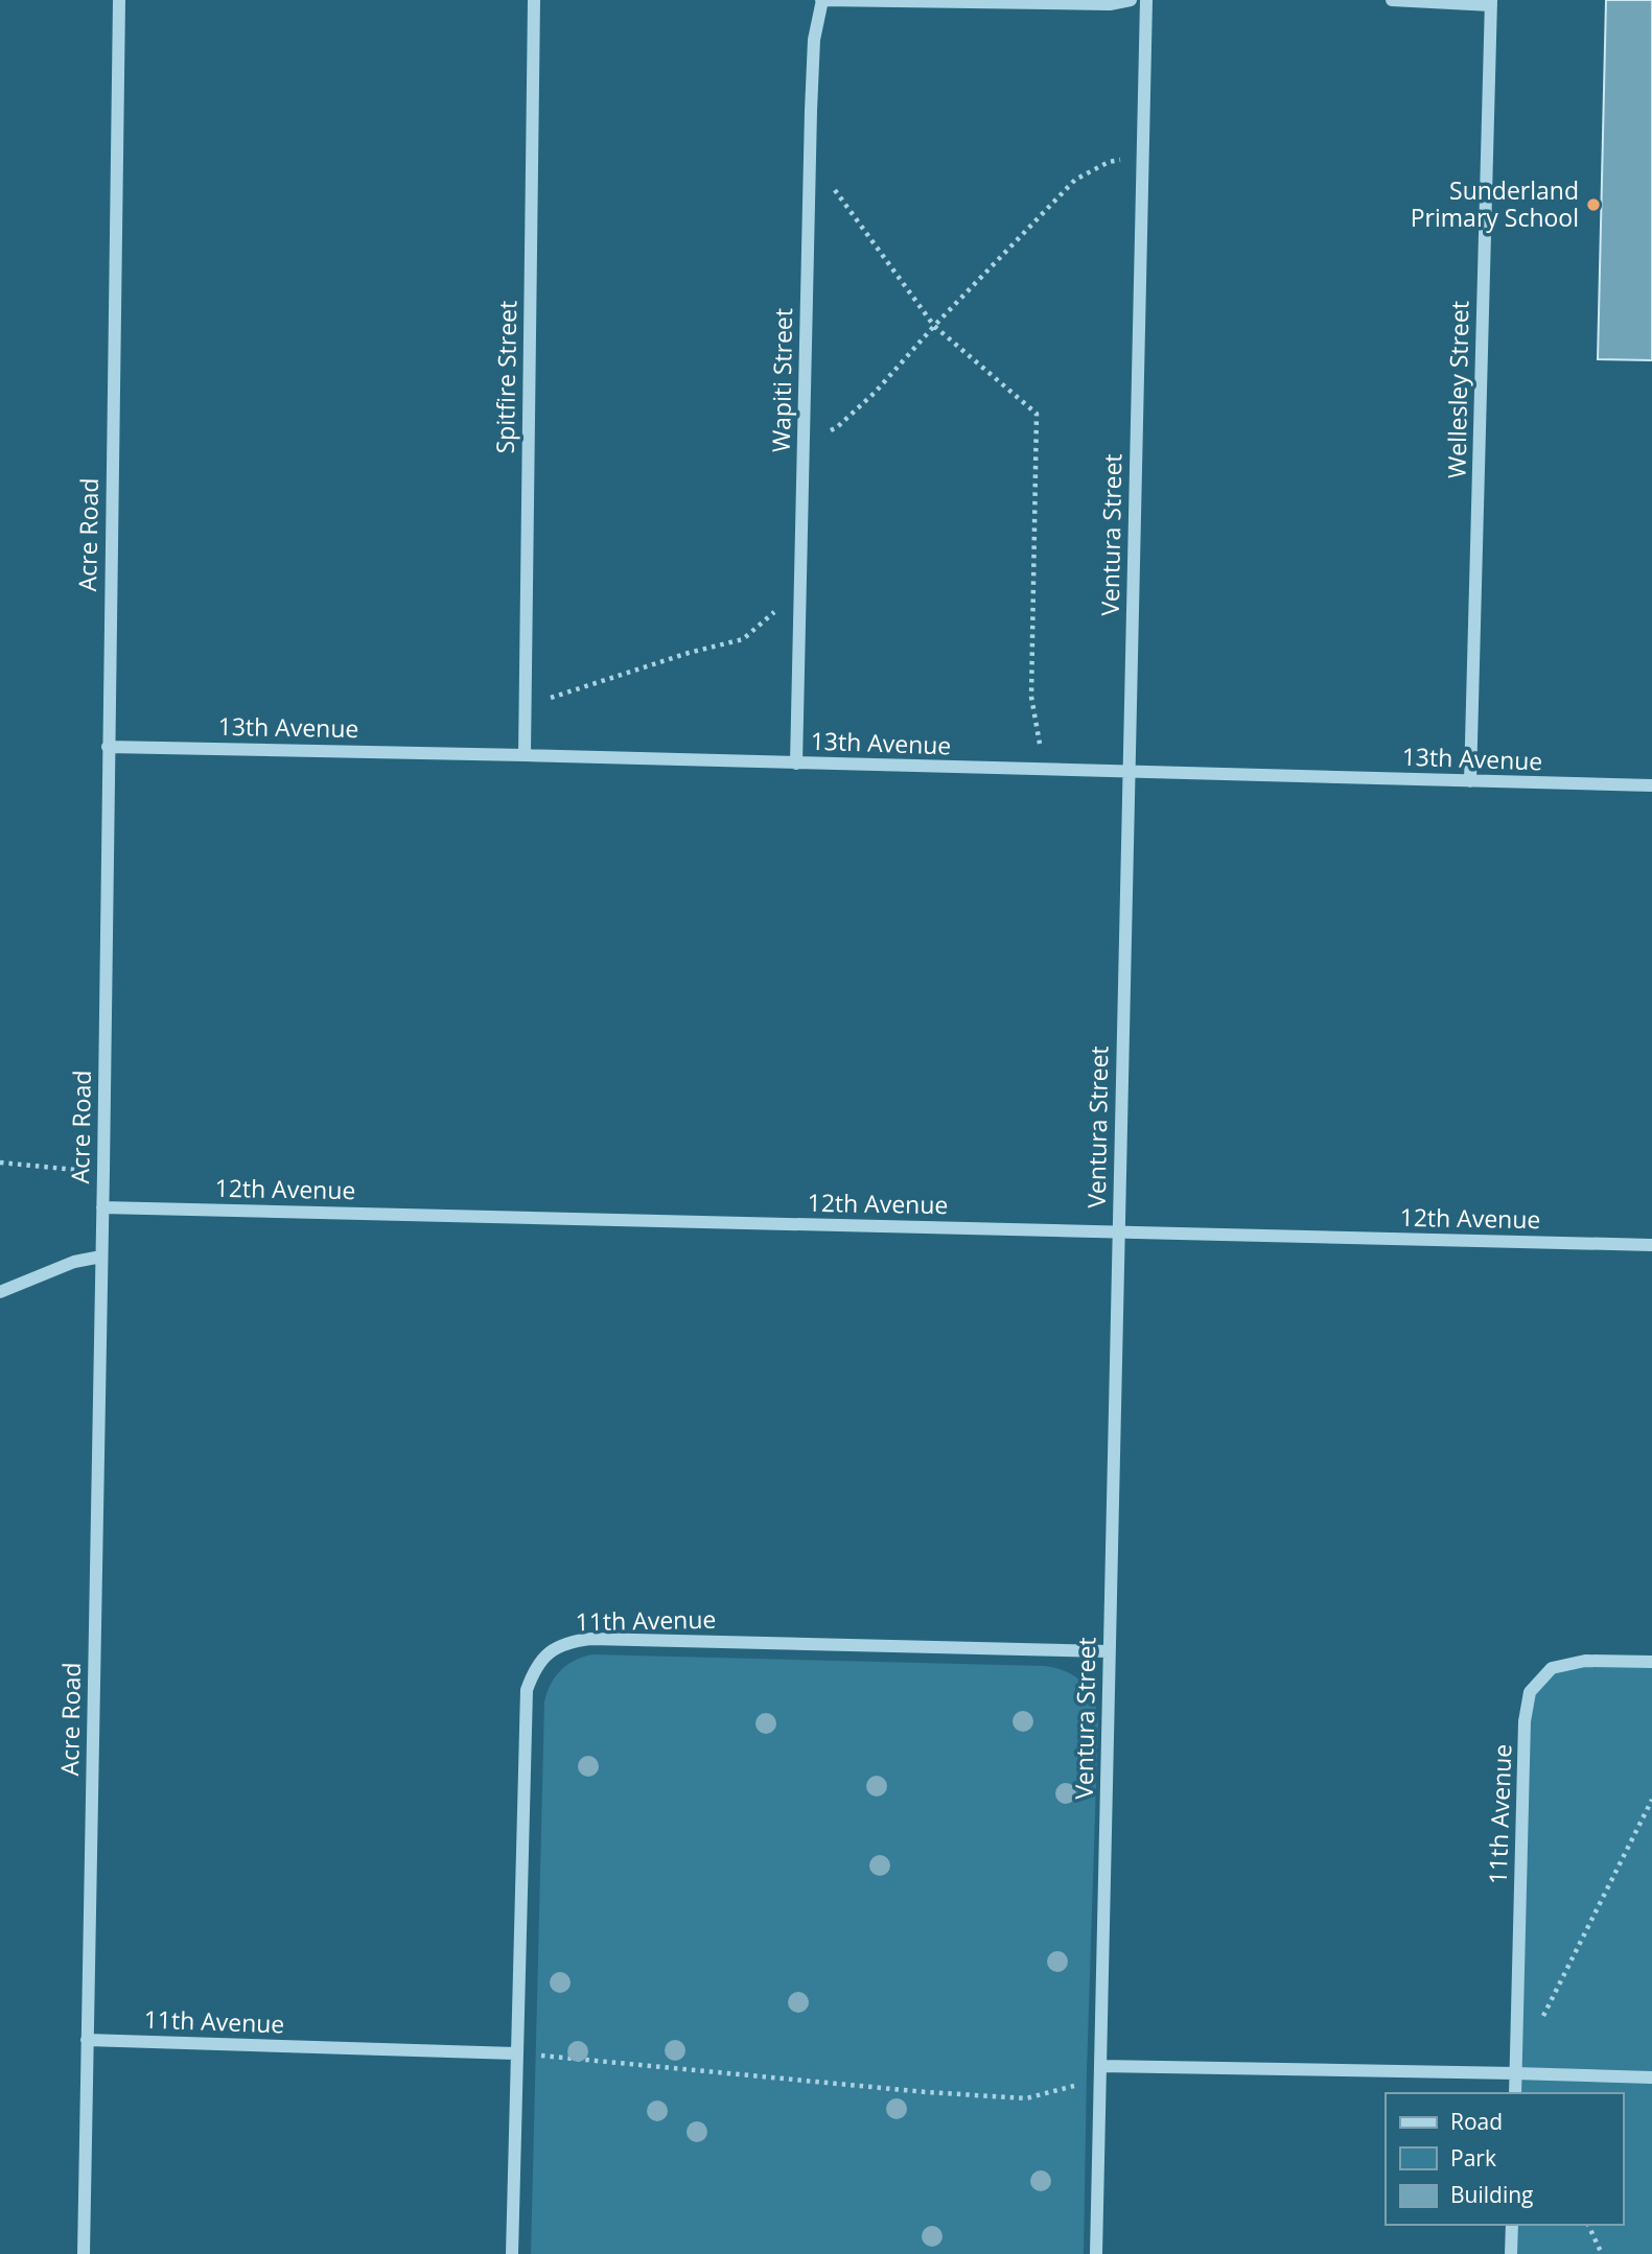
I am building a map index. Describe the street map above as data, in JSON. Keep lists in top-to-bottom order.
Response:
{
  "streets": {
    "street": [
      "Spitfire Street",
      "Wapiti Street",
      "Wellesley Street",
      "Acre Road",
      "Ventura Street",
      "13th Avenue",
      "12th Avenue",
      "11th Avenue"
    ]
  },
  "crossings": [
    ["Spitfire Street", "13th Avenue"],
    ["Wapiti Street", "13th Avenue"],
    ["Wellesley Street", "13th Avenue"],
    ["Acre Road", "13th Avenue"],
    ["Acre Road", "12th Avenue"],
    ["Acre Road", "11th Avenue"],
    ["Ventura Street", "13th Avenue"],
    ["Ventura Street", "12th Avenue"],
    ["Ventura Street", "11th Avenue"]
  ],
  "places": ["Sunderland Primary School"],
  "legend": ["Road", "Park", "Building"]
}
